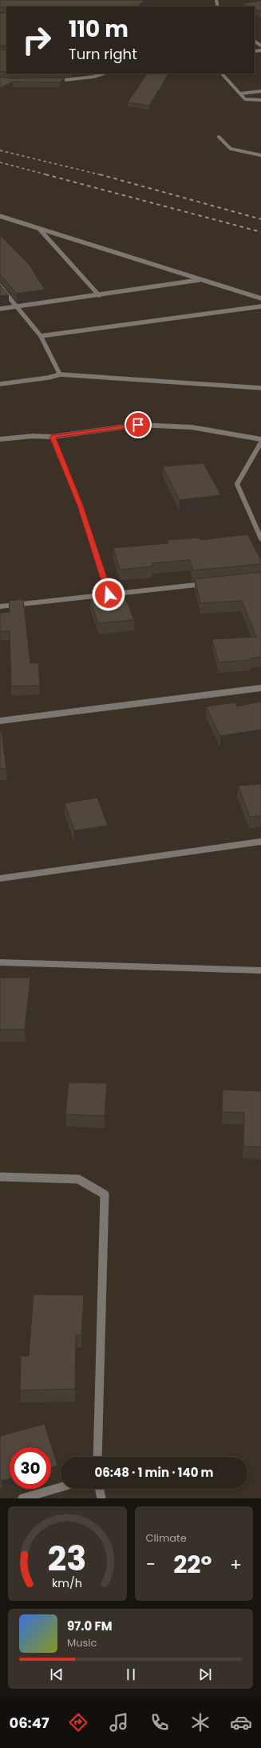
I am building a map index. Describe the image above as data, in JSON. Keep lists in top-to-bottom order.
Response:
{
  "page": {
    "turn": ["110 m", "Turn right"],
    "limit": "30",
    "trip": "06:48 · 1 min · 140 m",
    "tile": "Climate",
    "heat": ["−", "22°", "+"],
    "song": ["97.0 FM", "Music"],
    "tabs": "06:47",
    "gauge": ["23", "km/h"]
  }
}
